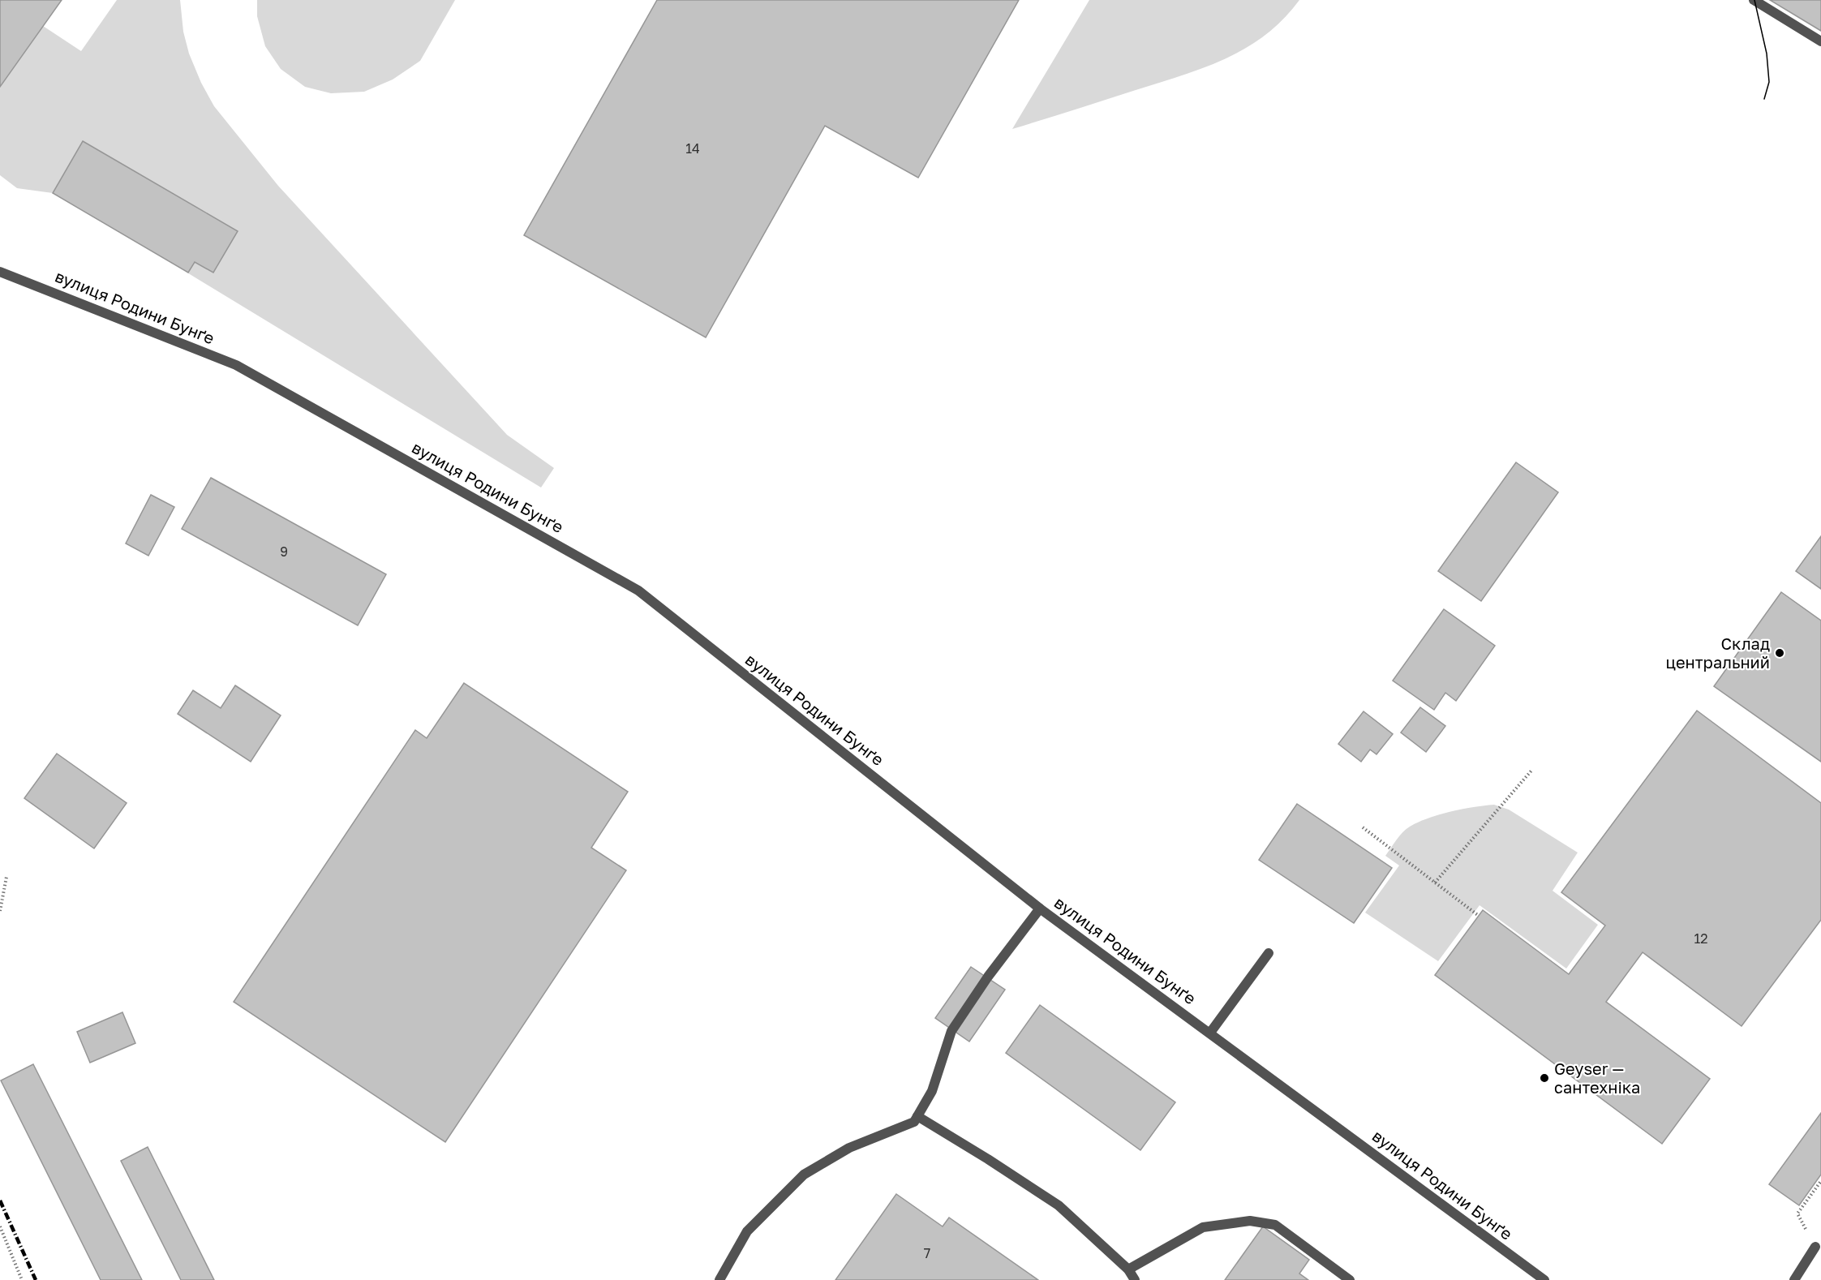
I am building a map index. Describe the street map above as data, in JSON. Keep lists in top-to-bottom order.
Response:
{
  "streets": {
    "street": ["вулиця Родини Бунґе"]
  },
  "places": ["Склад центральний", "Geyser — сантехніка"],
  "house_numbers": [
    "14",
    "9",
    "12",
    "7"
  ]
}
